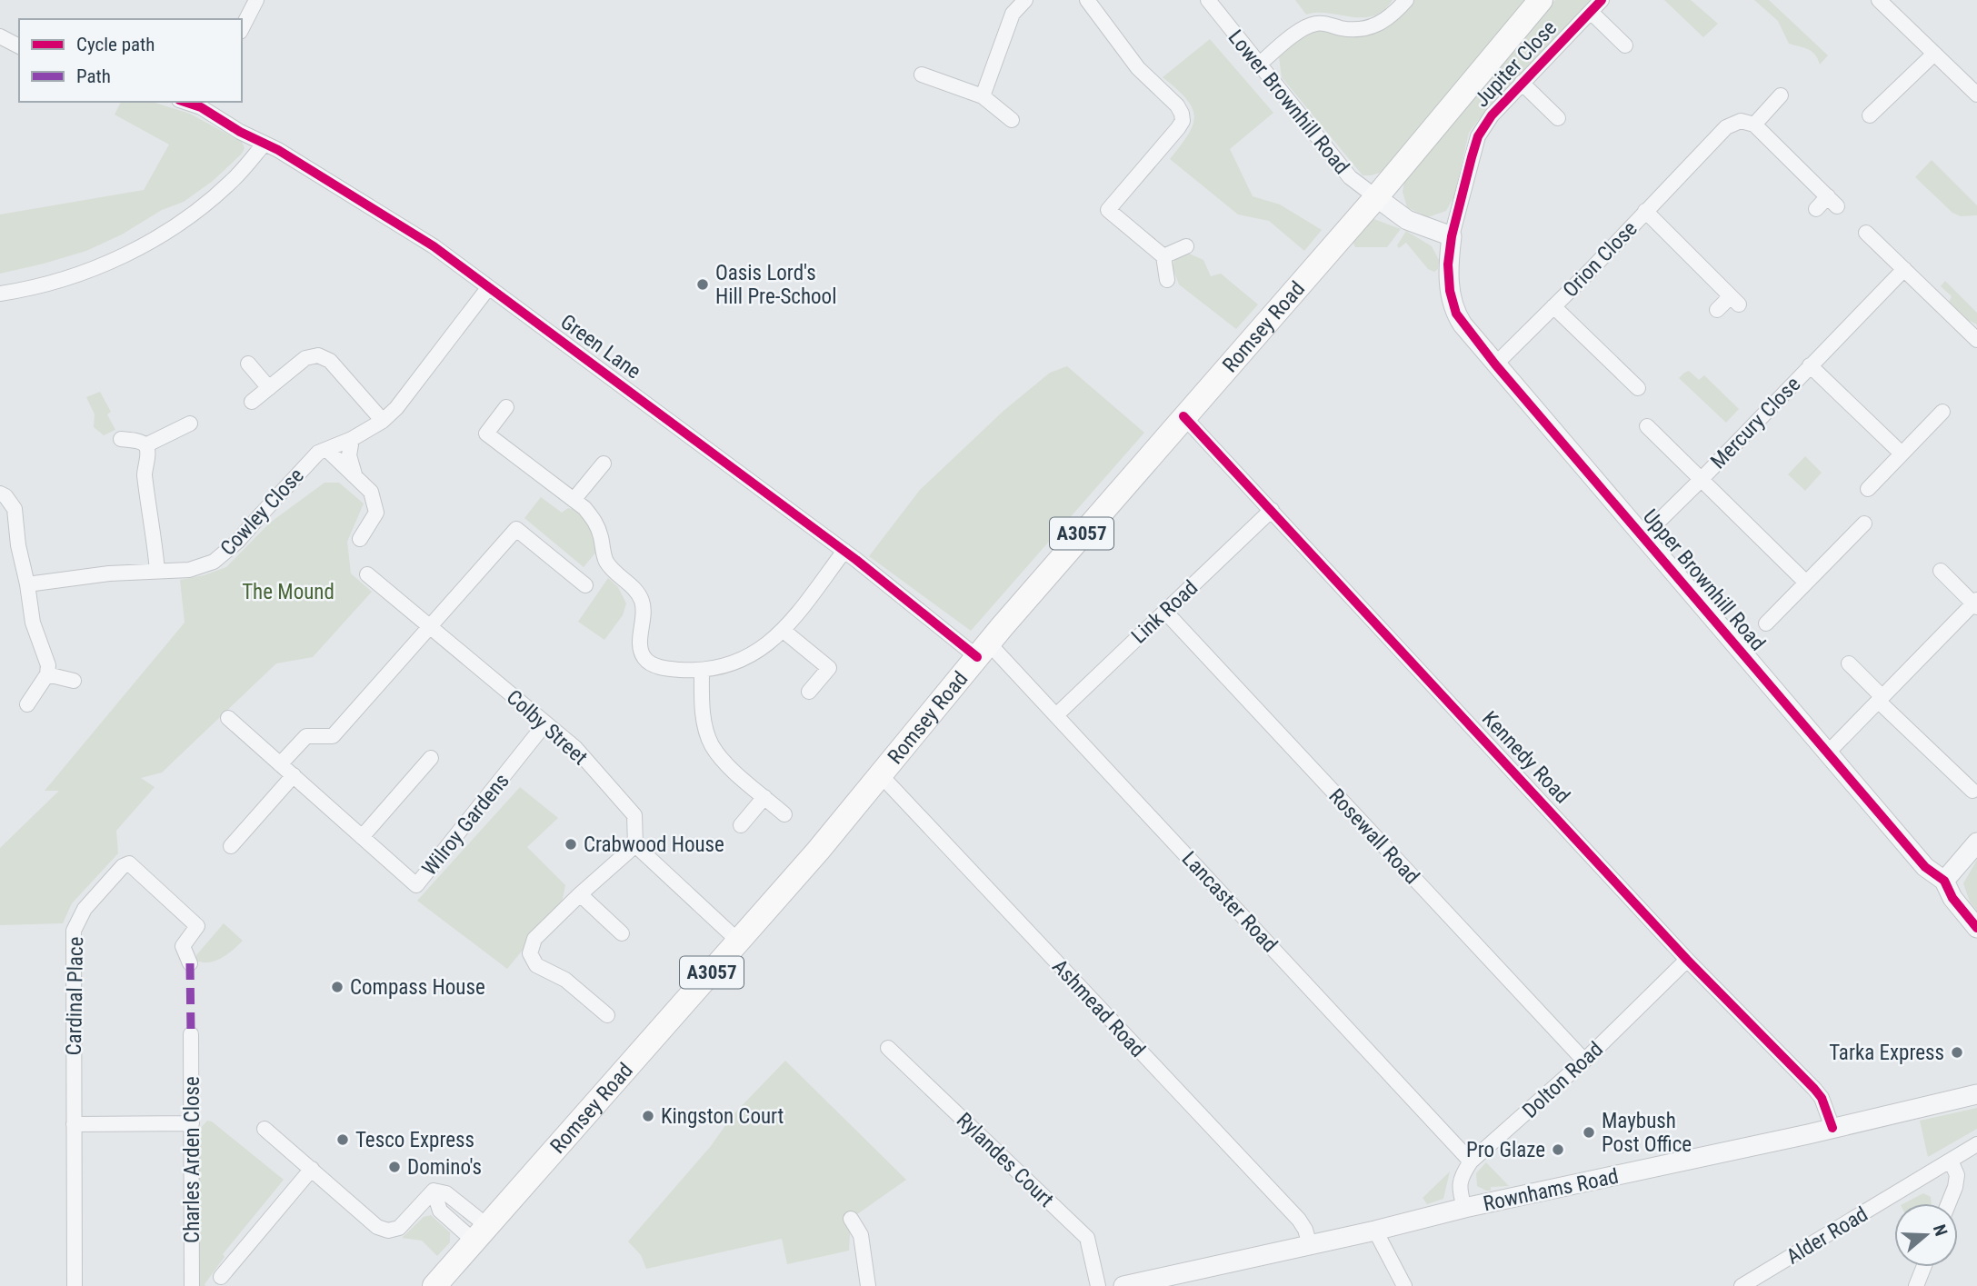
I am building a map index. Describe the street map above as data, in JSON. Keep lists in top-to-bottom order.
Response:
{
  "streets": {
    "main road": ["Romsey Road", "A3057"],
    "street": [
      "Jupiter Close",
      "Lower Brownhill Road",
      "Orion Close",
      "Green Lane",
      "Mercury Close",
      "Cowley Close",
      "Upper Brownhill Road",
      "Link Road",
      "Colby Street",
      "Kennedy Road",
      "Wilroy Gardens",
      "Rosewall Road",
      "Lancaster Road",
      "Cardinal Place",
      "Ashmead Road",
      "Dolton Road",
      "Charles Arden Close",
      "Rylandes Court",
      "Rownhams Road",
      "Alder Road"
    ]
  },
  "crossings": [
    ["Jupiter Close", "Upper Brownhill Road"],
    ["Lower Brownhill Road", "Romsey Road"],
    ["Orion Close", "Upper Brownhill Road"],
    ["Romsey Road", "Green Lane"],
    ["Romsey Road", "Kennedy Road"],
    ["Romsey Road", "Lancaster Road"],
    ["Romsey Road", "Ashmead Road"],
    ["Green Lane", "Cowley Close"],
    ["Green Lane", "Lancaster Road"],
    ["Mercury Close", "Upper Brownhill Road"],
    ["Link Road", "Kennedy Road"],
    ["Link Road", "Rosewall Road"],
    ["Link Road", "Lancaster Road"],
    ["Colby Street", "Wilroy Gardens"],
    ["Kennedy Road", "Dolton Road"],
    ["Kennedy Road", "Rownhams Road"],
    ["Rosewall Road", "Dolton Road"],
    ["Lancaster Road", "Dolton Road"],
    ["Ashmead Road", "Rownhams Road"],
    ["Dolton Road", "Rownhams Road"]
  ],
  "parks": ["The Mound"],
  "places": [
    "Oasis Lord's Hill Pre-School",
    "Crabwood House",
    "Compass House",
    "Tarka Express",
    "Kingston Court",
    "Maybush Post Office",
    "Tesco Express",
    "Pro Glaze",
    "Domino's"
  ],
  "legend": ["Cycle path", "Path"],
  "north": "right"
}
